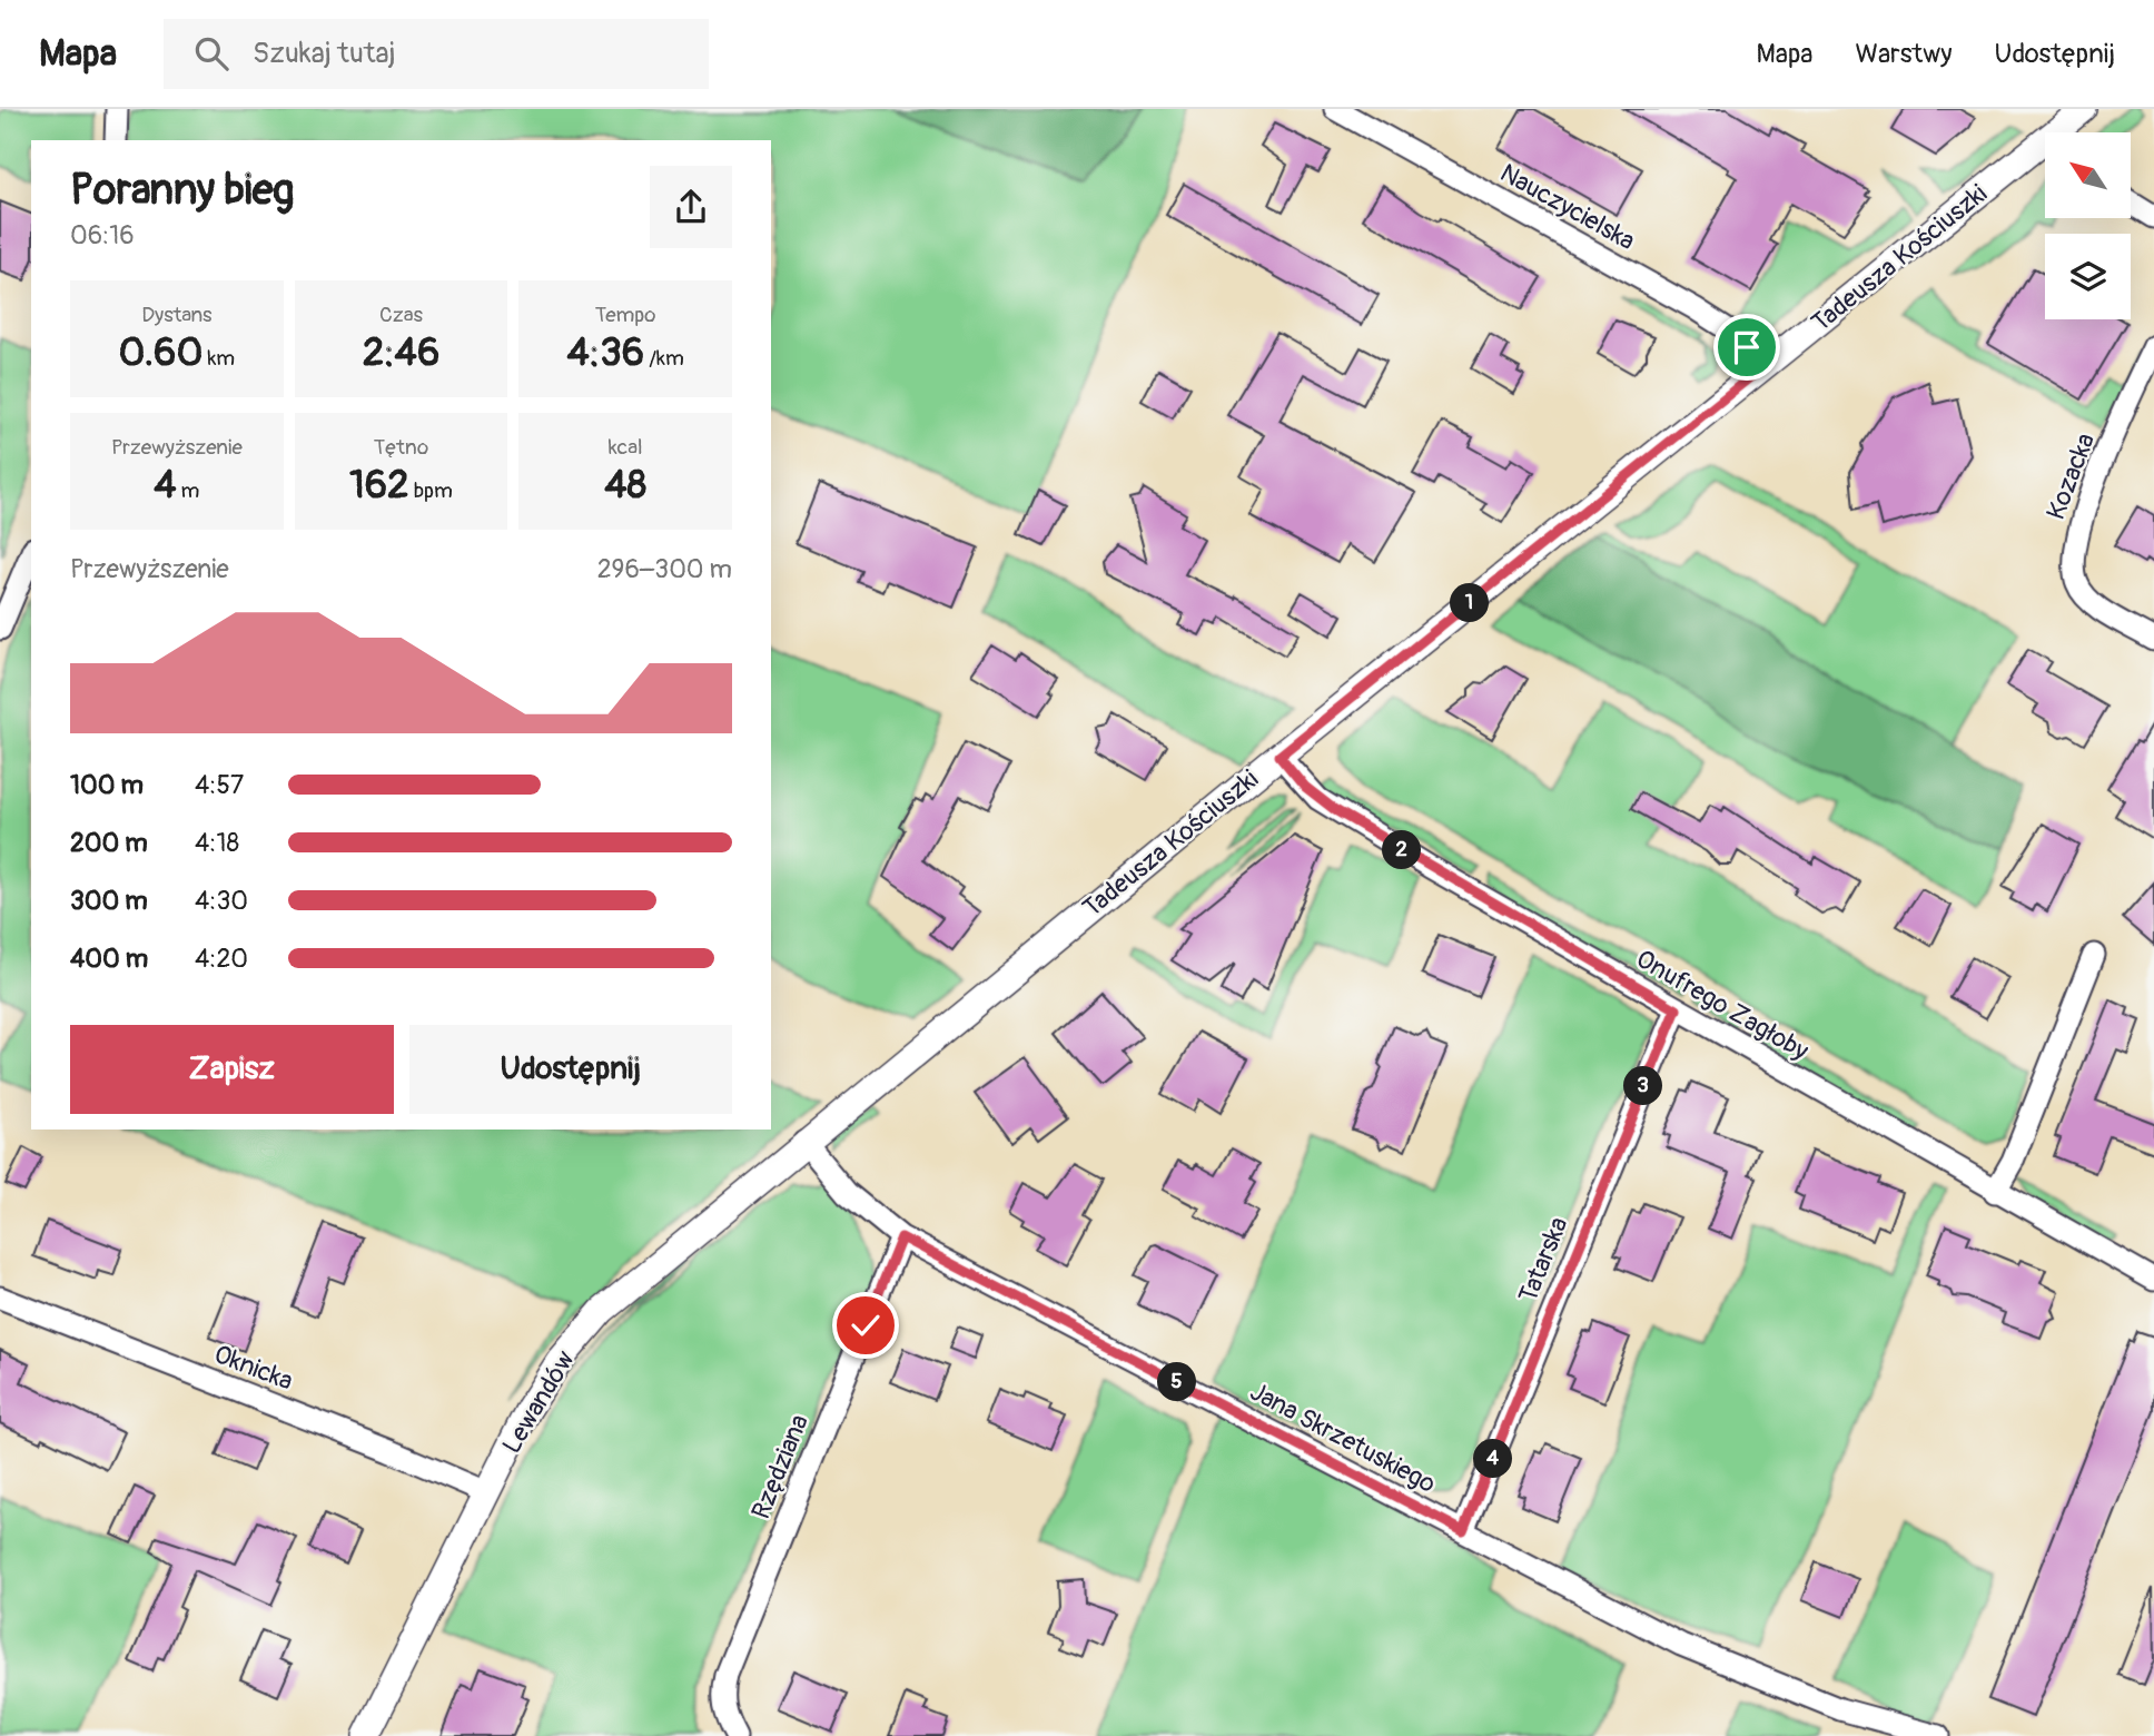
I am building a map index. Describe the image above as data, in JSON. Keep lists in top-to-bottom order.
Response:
{
  "streets": {
    "street": [
      "Nauczycielska",
      "Tadeusza Kościuszki",
      "Kozacka",
      "Onufrego Zagłoby",
      "Tatarska",
      "Oknicka",
      "Lewandów",
      "Jana Skrzetuskiego",
      "Rzędziana"
    ]
  },
  "crossings": [
    ["Nauczycielska", "Tadeusza Kościuszki"],
    ["Tadeusza Kościuszki", "Onufrego Zagłoby"],
    ["Tadeusza Kościuszki", "Lewandów"],
    ["Tadeusza Kościuszki", "Jana Skrzetuskiego"],
    ["Onufrego Zagłoby", "Tatarska"],
    ["Tatarska", "Jana Skrzetuskiego"],
    ["Oknicka", "Lewandów"],
    ["Lewandów", "Jana Skrzetuskiego"],
    ["Jana Skrzetuskiego", "Rzędziana"]
  ],
  "north": "top left",
  "page": {
    "header": "Mapa",
    "search": "Szukaj tutaj",
    "nav": ["Mapa", "Warstwy", "Udostępnij"],
    "heading": ["Poranny bieg", "06:16"],
    "stats": [
      ["Dystans", "0.60 km"],
      ["Czas", "2:46"],
      ["Tempo", "4:36 /km"],
      ["Przewyższenie", "4 m"],
      ["Tętno", "162 bpm"],
      ["kcal", "48"]
    ],
    "chart": ["Przewyższenie", "296–300 m"],
    "pins": [
      "1",
      "2",
      "3",
      "5",
      "4"
    ],
    "list": [
      {
        "name": "100 m",
        "note": "4:57"
      },
      {
        "name": "200 m",
        "note": "4:18"
      },
      {
        "name": "300 m",
        "note": "4:30"
      },
      {
        "name": "400 m",
        "note": "4:20"
      }
    ],
    "buttons": ["Zapisz", "Udostępnij"]
  }
}
